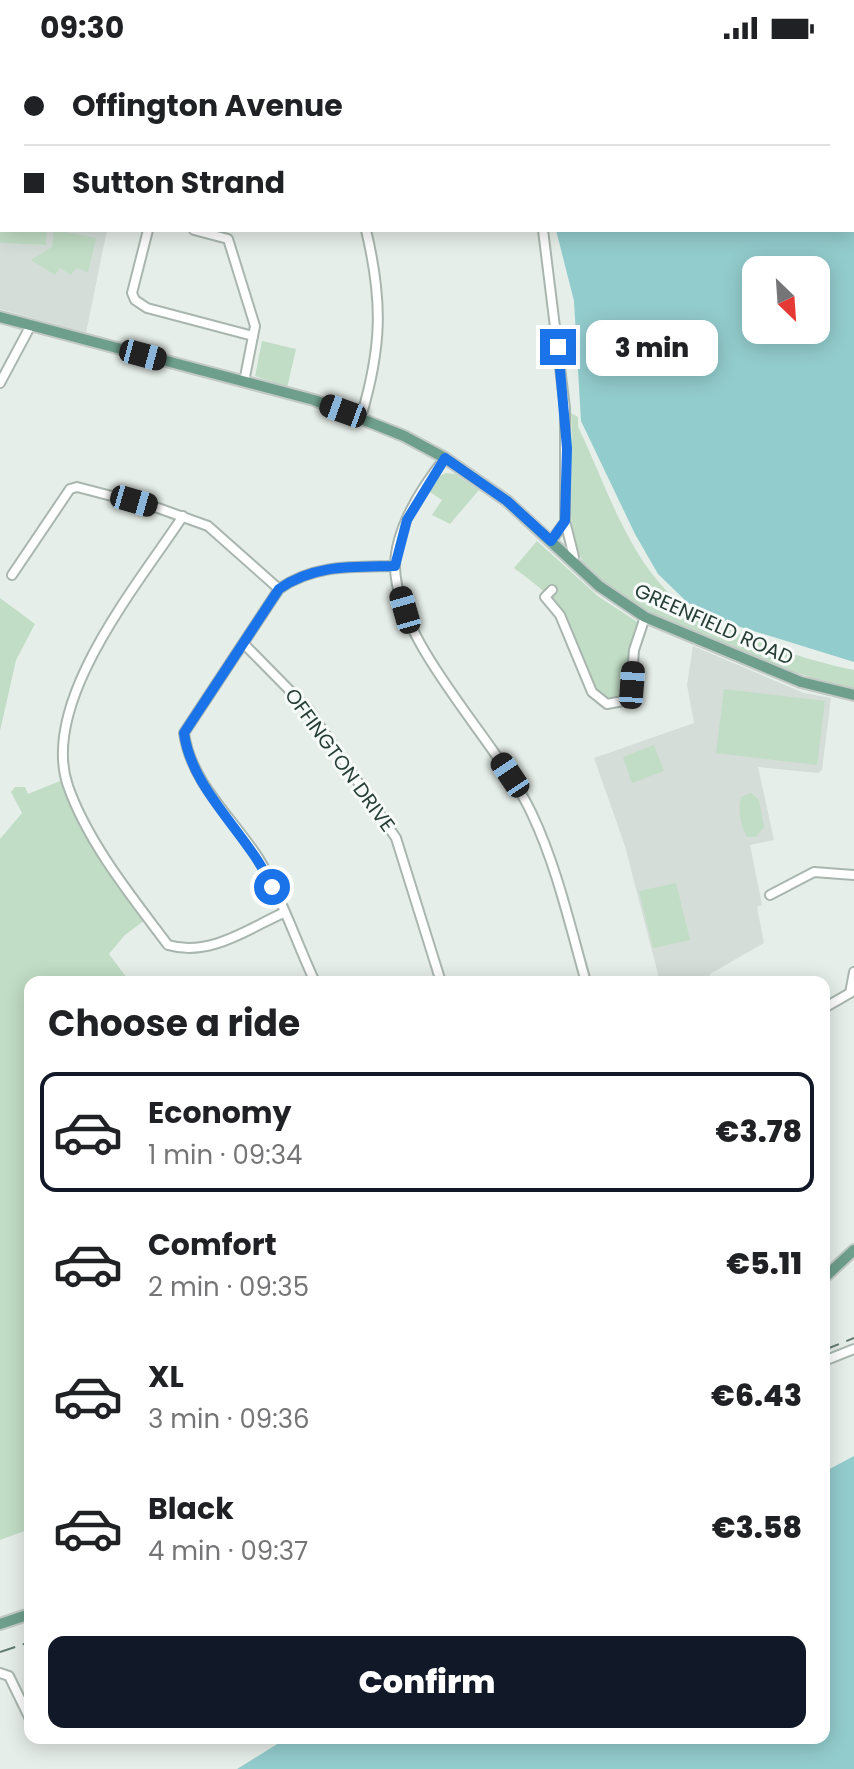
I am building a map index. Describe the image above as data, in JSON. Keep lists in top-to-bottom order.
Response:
{
  "streets": {
    "main road": ["GREENFIELD ROAD"],
    "street": ["OFFINGTON DRIVE"]
  },
  "north": "bottom right",
  "page": {
    "status": "09:30",
    "banner": ["Offington Avenue", "Sutton Strand"],
    "bubble": "3 min",
    "heading": "Choose a ride",
    "list": [
      {
        "name": "Economy",
        "note": "1 min · 09:34",
        "value": "€3.78"
      },
      {
        "name": "Comfort",
        "note": "2 min · 09:35",
        "value": "€5.11"
      },
      {
        "name": "XL",
        "note": "3 min · 09:36",
        "value": "€6.43"
      },
      {
        "name": "Black",
        "note": "4 min · 09:37",
        "value": "€3.58"
      }
    ],
    "buttons": "Confirm"
  }
}
